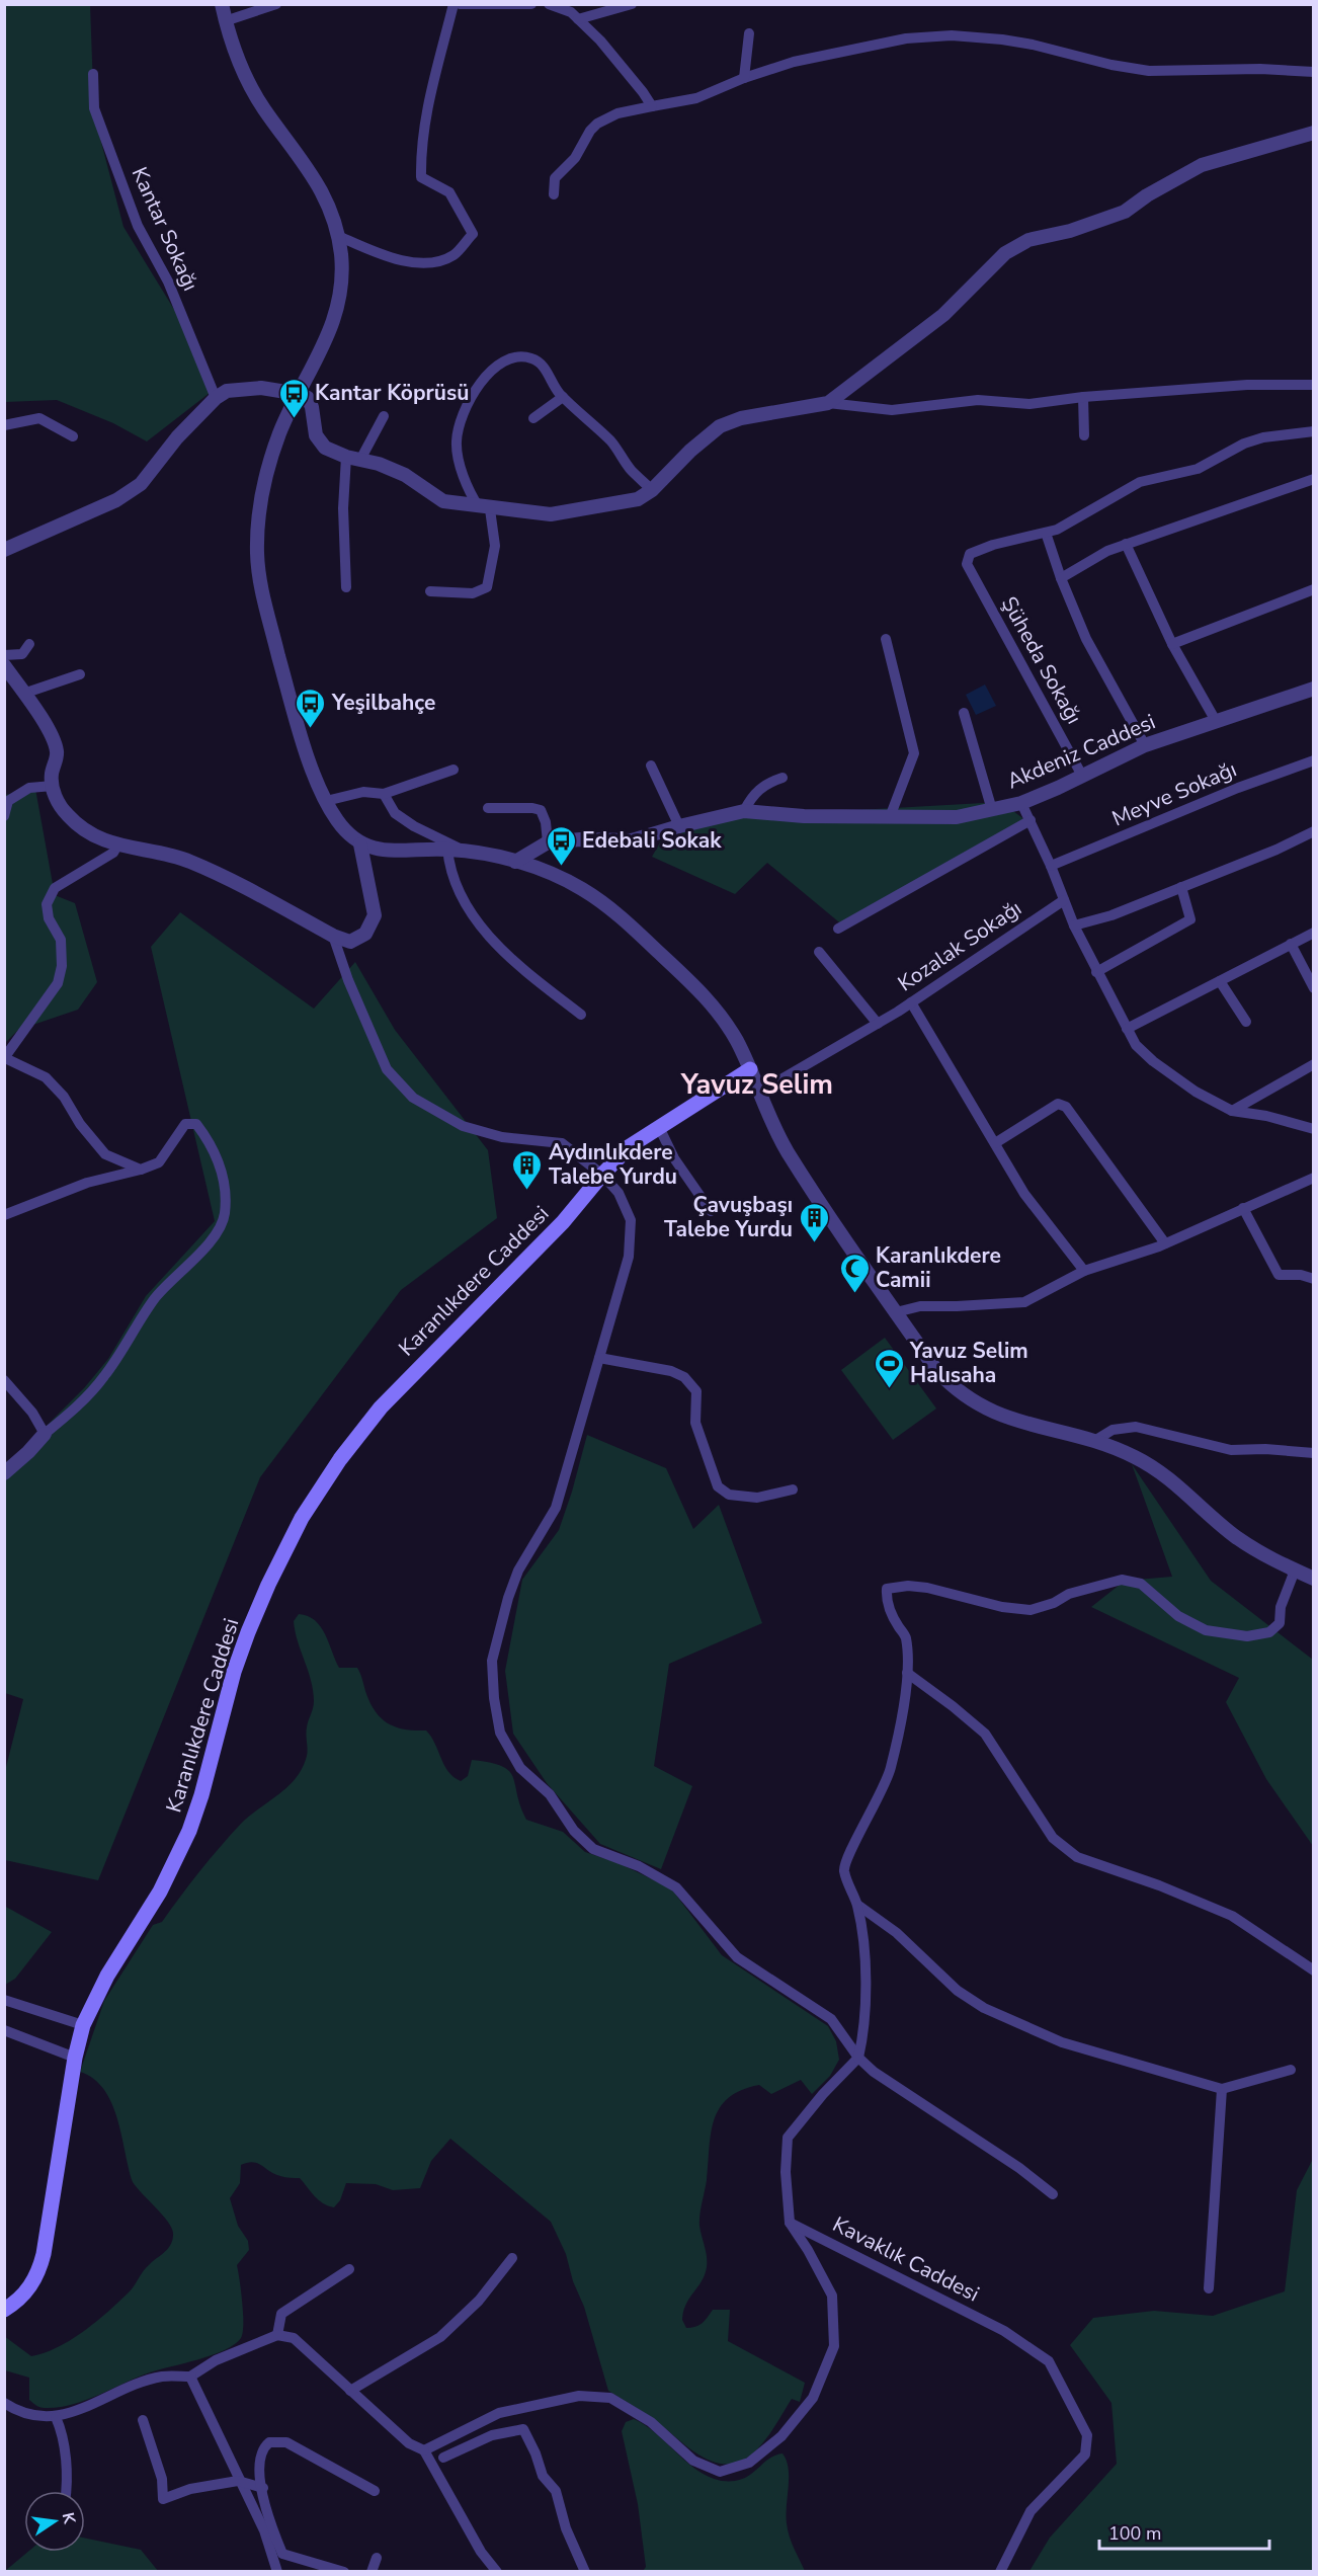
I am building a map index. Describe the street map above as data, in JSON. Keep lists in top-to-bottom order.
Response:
{
  "streets": {
    "main road": ["Karanlıkdere Caddesi"],
    "street": [
      "Kantar Sokağı",
      "Şüheda Sokağı",
      "Akdeniz Caddesi",
      "Meyve Sokağı",
      "Kozalak Sokağı",
      "Kavaklık Caddesi"
    ]
  },
  "crossings": [
    ["Şüheda Sokağı", "Akdeniz Caddesi"]
  ],
  "districts": ["Yavuz Selim"],
  "places": {
    "bus stop": ["Kantar Köprüsü", "Yeşilbahçe", "Edebali Sokak"],
    "building": ["Aydınlıkdere Talebe Yurdu", "Çavuşbaşı Talebe Yurdu"],
    "mosque": ["Karanlıkdere Camii"],
    "sports": ["Yavuz Selim Halısaha"]
  },
  "scale_bar": "100 m",
  "north": "right"
}
